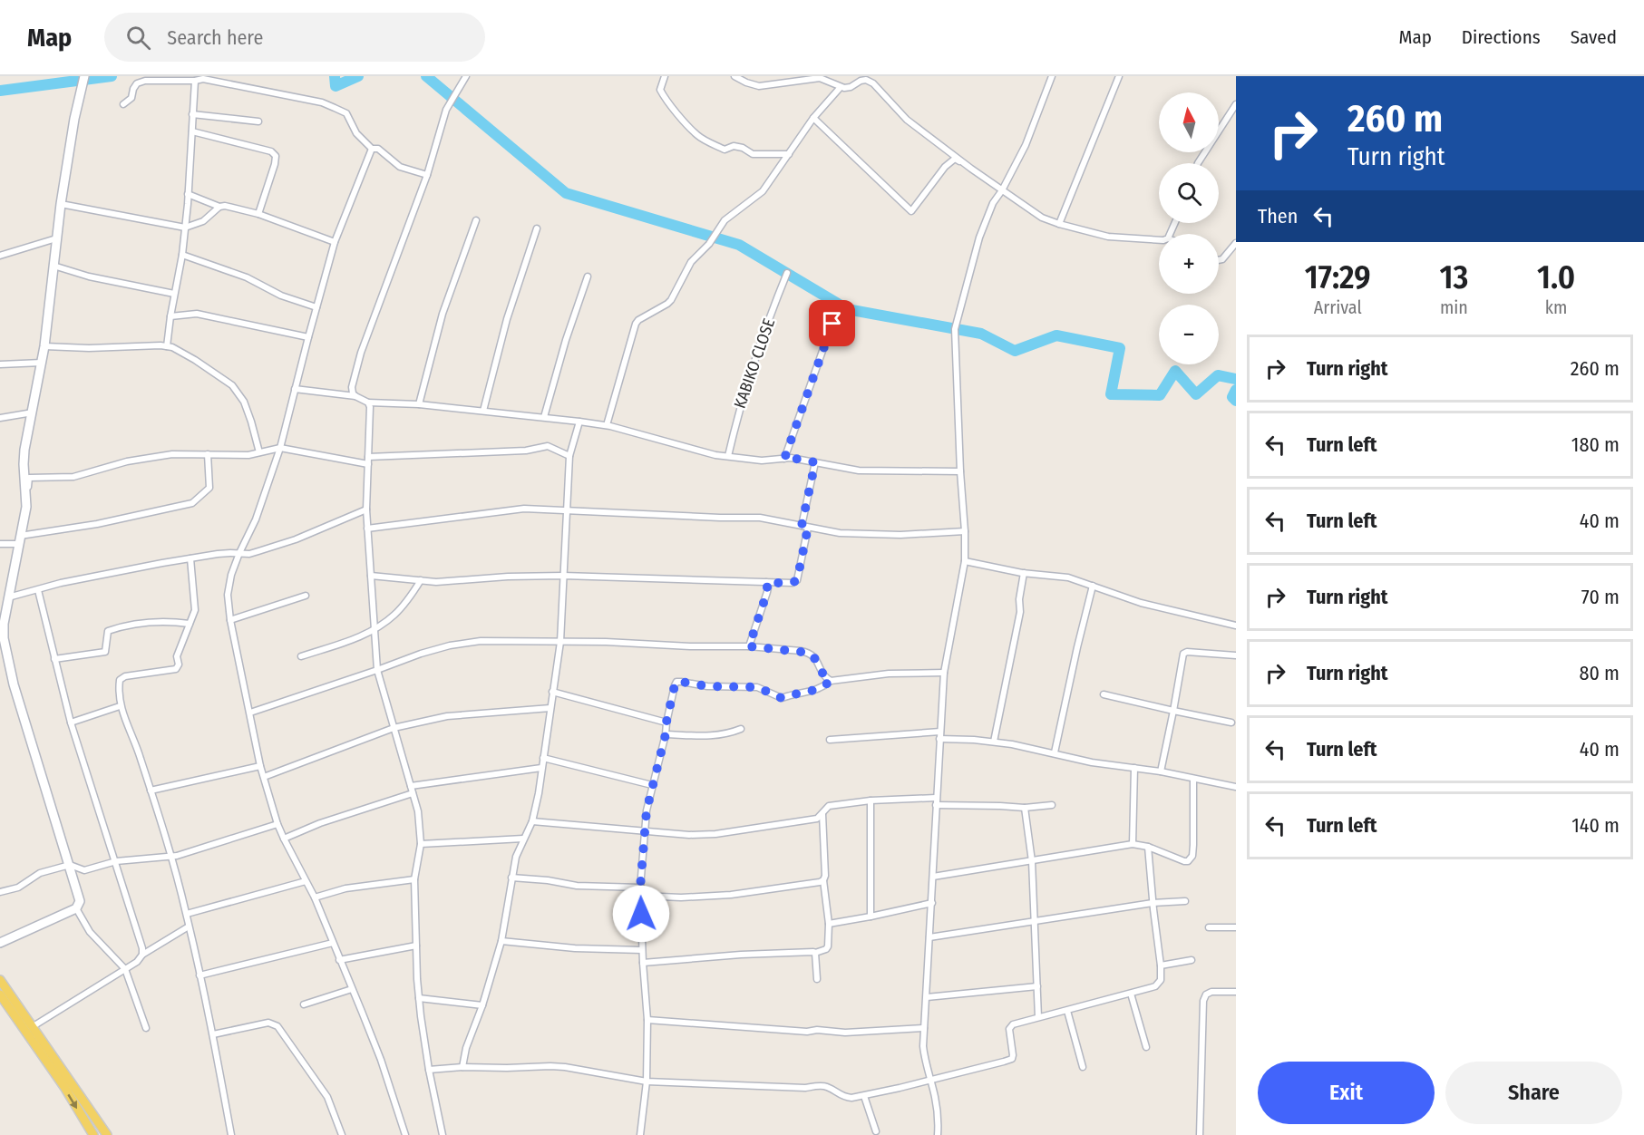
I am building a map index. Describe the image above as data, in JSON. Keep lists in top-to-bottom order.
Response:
{
  "streets": {
    "street": ["KABIKO CLOSE"]
  },
  "north": "top",
  "page": {
    "header": "Map",
    "search": "Search here",
    "nav": ["Map", "Directions", "Saved"],
    "turn": ["260 m", "Turn right"],
    "map_buttons": ["+", "−"],
    "then": "Then",
    "eta": [
      "17:29",
      "Arrival",
      "13",
      "min",
      "1.0",
      "km"
    ],
    "list": [
      {
        "name": "Turn right",
        "value": "260 m"
      },
      {
        "name": "Turn left",
        "value": "180 m"
      },
      {
        "name": "Turn left",
        "value": "40 m"
      },
      {
        "name": "Turn right",
        "value": "70 m"
      },
      {
        "name": "Turn right",
        "value": "80 m"
      },
      {
        "name": "Turn left",
        "value": "40 m"
      },
      {
        "name": "Turn left",
        "value": "140 m"
      }
    ],
    "buttons": ["Exit", "Share"]
  }
}
